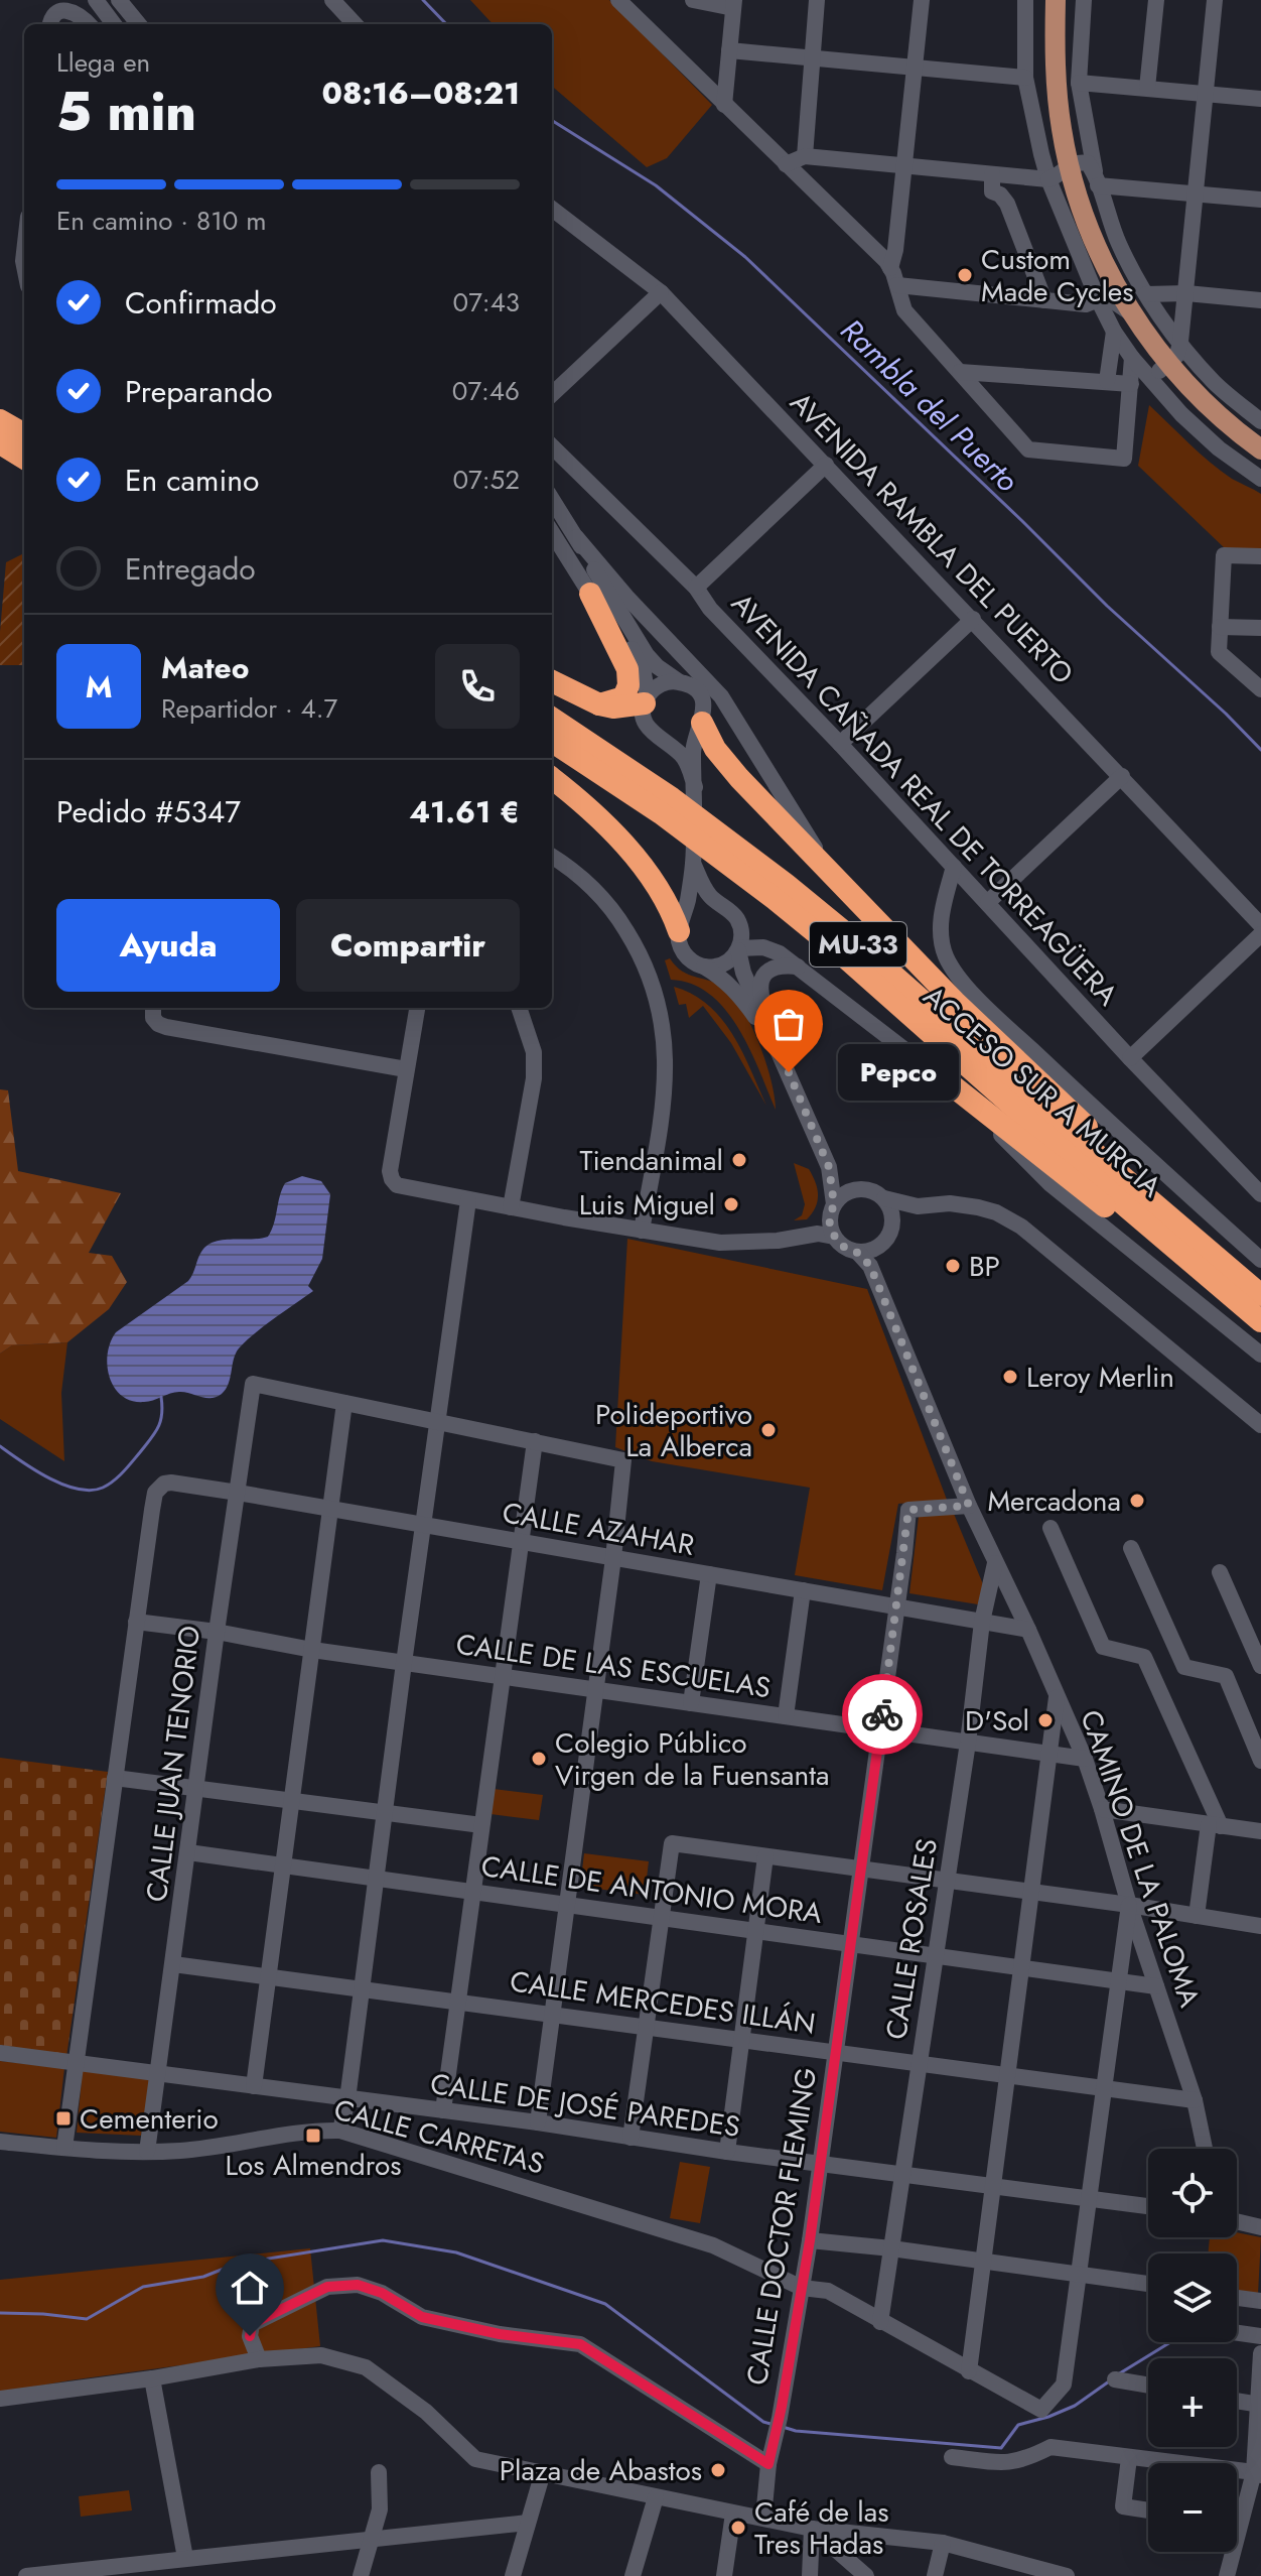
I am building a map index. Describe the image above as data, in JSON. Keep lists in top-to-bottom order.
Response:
{
  "streets": {
    "highway": ["MU-33", "ACCESO SUR A MURCIA"],
    "street": [
      "AVENIDA RAMBLA DEL PUERTO",
      "AVENIDA CAÑADA REAL DE TORREAGÜERA",
      "CALLE AZAHAR",
      "CALLE DE LAS ESCUELAS",
      "CALLE JUAN TENORIO",
      "CAMINO DE LA PALOMA",
      "CALLE DE ANTONIO MORA",
      "CALLE ROSALES",
      "CALLE MERCEDES ILLÁN",
      "CALLE DE JOSÉ PAREDES",
      "CALLE CARRETAS",
      "CALLE DOCTOR FLEMING"
    ]
  },
  "crossings": [
    ["CALLE AZAHAR", "CALLE DE LAS ESCUELAS"],
    ["CALLE AZAHAR", "CALLE JUAN TENORIO"],
    ["CALLE AZAHAR", "CAMINO DE LA PALOMA"],
    ["CALLE AZAHAR", "CALLE ROSALES"],
    ["CALLE AZAHAR", "CALLE DOCTOR FLEMING"],
    ["CALLE DE LAS ESCUELAS", "CALLE JUAN TENORIO"],
    ["CALLE DE LAS ESCUELAS", "CAMINO DE LA PALOMA"],
    ["CALLE DE LAS ESCUELAS", "CALLE ROSALES"],
    ["CALLE DE LAS ESCUELAS", "CALLE DOCTOR FLEMING"],
    ["CALLE JUAN TENORIO", "CALLE DE ANTONIO MORA"],
    ["CALLE JUAN TENORIO", "CALLE MERCEDES ILLÁN"],
    ["CALLE JUAN TENORIO", "CALLE DE JOSÉ PAREDES"],
    ["CALLE JUAN TENORIO", "CALLE CARRETAS"],
    ["CAMINO DE LA PALOMA", "CALLE DE ANTONIO MORA"],
    ["CAMINO DE LA PALOMA", "CALLE ROSALES"],
    ["CAMINO DE LA PALOMA", "CALLE MERCEDES ILLÁN"],
    ["CAMINO DE LA PALOMA", "CALLE DOCTOR FLEMING"],
    ["CALLE DE ANTONIO MORA", "CALLE ROSALES"],
    ["CALLE DE ANTONIO MORA", "CALLE DOCTOR FLEMING"],
    ["CALLE ROSALES", "CALLE MERCEDES ILLÁN"],
    ["CALLE ROSALES", "CALLE DE JOSÉ PAREDES"],
    ["CALLE ROSALES", "CALLE CARRETAS"],
    ["CALLE MERCEDES ILLÁN", "CALLE DOCTOR FLEMING"],
    ["CALLE DE JOSÉ PAREDES", "CALLE DOCTOR FLEMING"],
    ["CALLE CARRETAS", "CALLE DOCTOR FLEMING"]
  ],
  "water": ["Rambla del Puerto"],
  "places": {
    "other": [
      "Custom Made Cycles",
      "Pepco",
      "Tiendanimal",
      "Luis Miguel",
      "BP",
      "Leroy Merlin",
      "Polideportivo La Alberca",
      "Mercadona",
      "D'Sol",
      "Colegio Público Virgen de la Fuensanta",
      "Plaza de Abastos",
      "Café de las Tres Hadas"
    ],
    "transit": ["Cementerio", "Los Almendros"]
  },
  "page": {
    "heading": ["5 min", "Llega en", "08:16–08:21"],
    "panel": [
      "Mateo",
      "Repartidor · 4.7",
      "Pedido #5347",
      "41.61 €"
    ],
    "bar": "En camino · 810 m",
    "list": [
      ["Confirmado", "07:43"],
      ["Preparando", "07:46"],
      ["En camino", "07:52"],
      "Entregado"
    ],
    "round": "M",
    "buttons": ["Ayuda", "Compartir"],
    "bubble": "Pepco",
    "map_buttons": ["+", "−"]
  }
}
